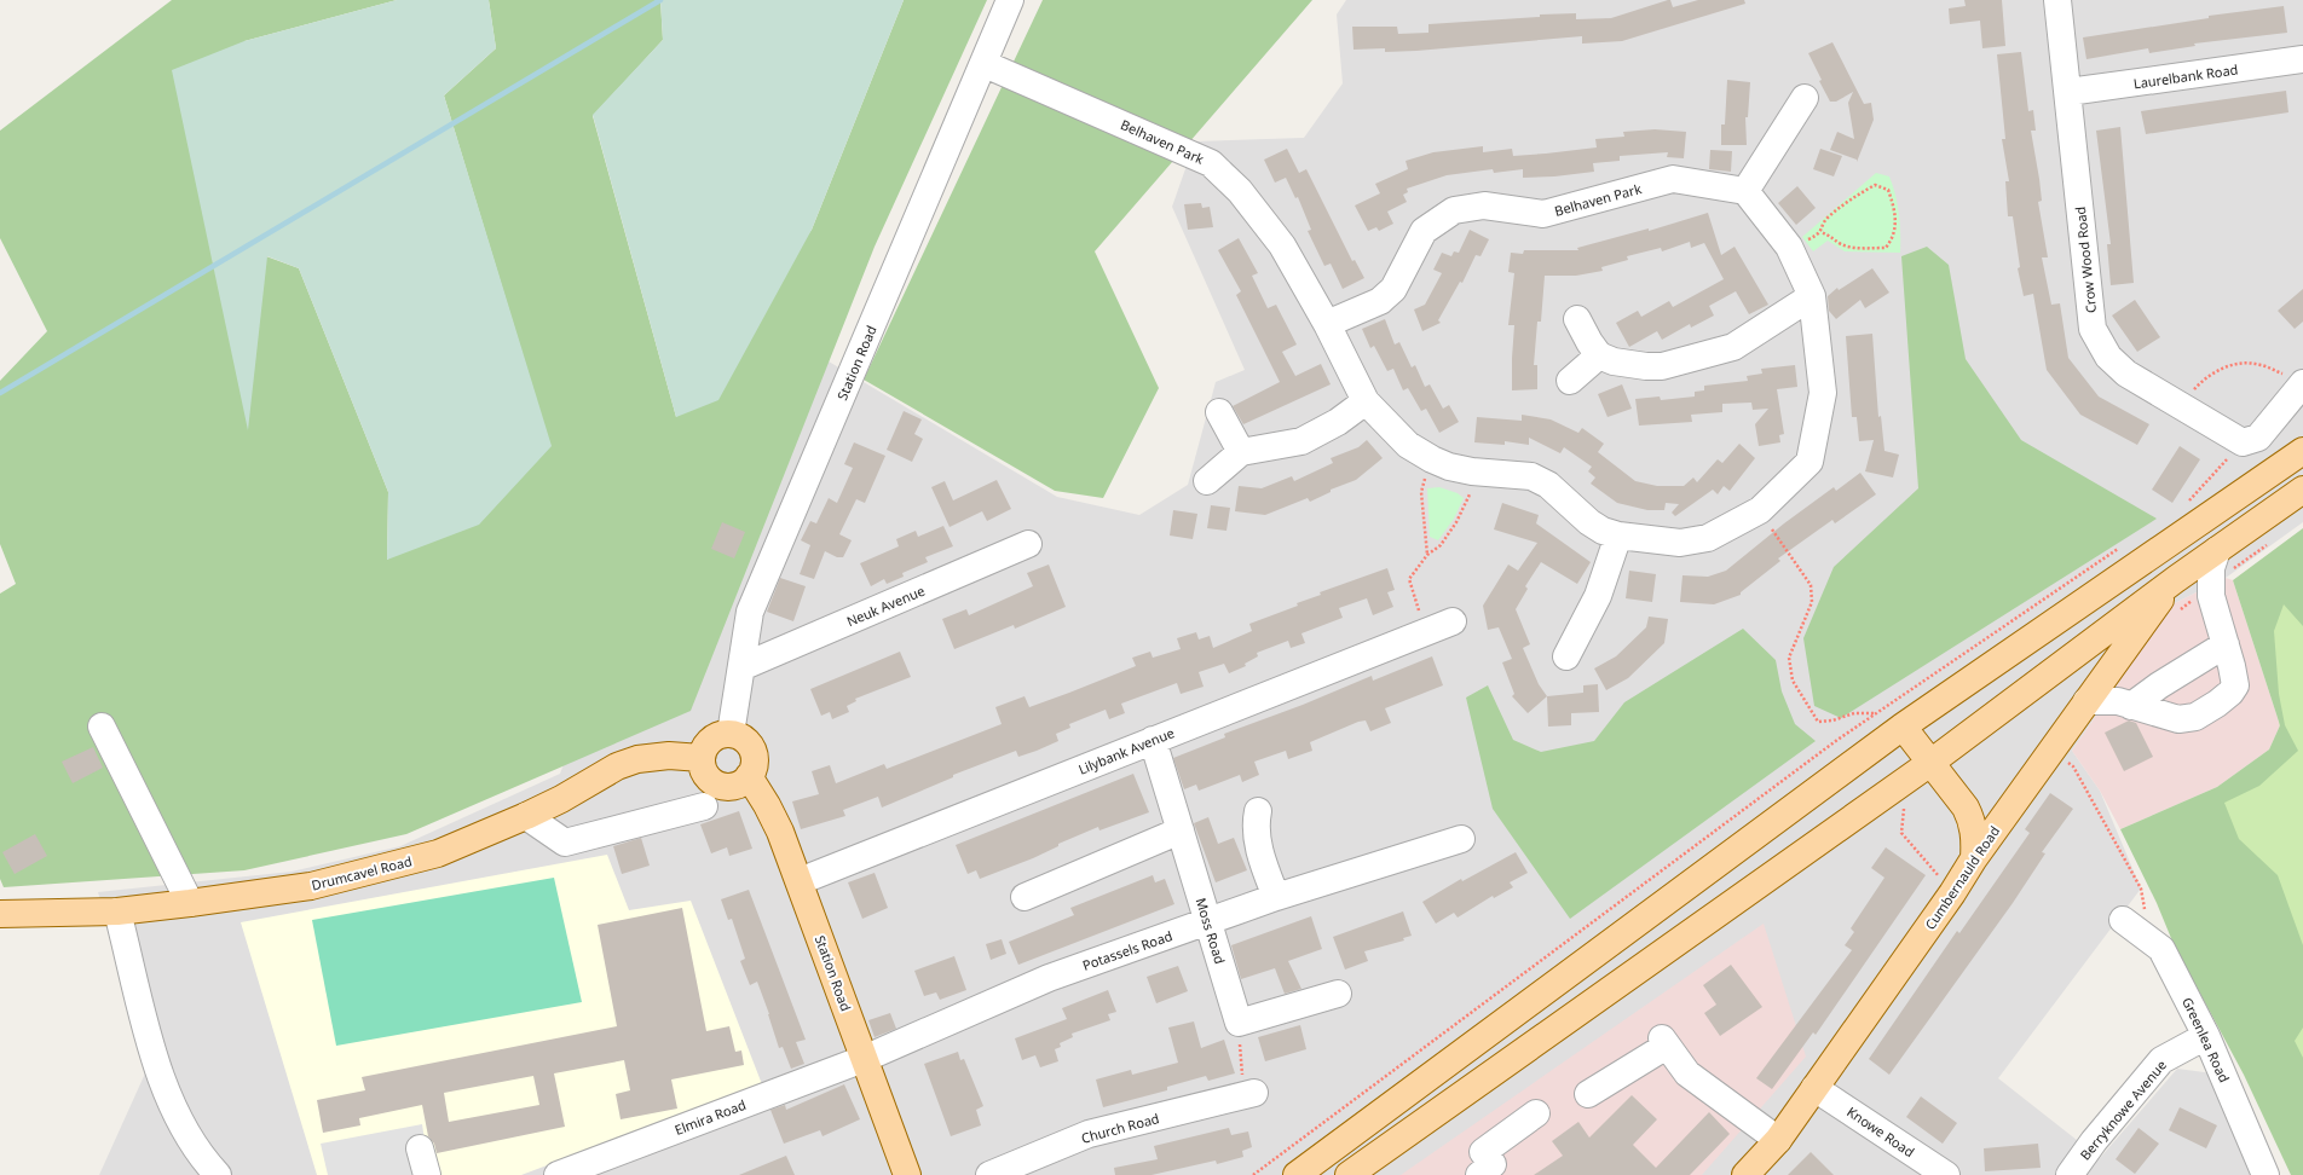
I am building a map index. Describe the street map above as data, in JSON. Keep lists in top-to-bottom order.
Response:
{
  "streets": {
    "main road": ["Station Road", "Drumcavel Road", "Cumbernauld Road"],
    "street": [
      "Laurelbank Road",
      "Belhaven Park",
      "Crow Wood Road",
      "Neuk Avenue",
      "Lilybank Avenue",
      "Moss Road",
      "Potassels Road",
      "Greenlea Road",
      "Berryknowe Avenue",
      "Elmira Road",
      "Church Road",
      "Knowe Road"
    ]
  },
  "crossings": [
    ["Laurelbank Road", "Crow Wood Road"],
    ["Belhaven Park", "Station Road"],
    ["Station Road", "Neuk Avenue"],
    ["Station Road", "Lilybank Avenue"],
    ["Station Road", "Drumcavel Road"],
    ["Station Road", "Potassels Road"],
    ["Station Road", "Elmira Road"],
    ["Lilybank Avenue", "Moss Road"],
    ["Cumbernauld Road", "Knowe Road"],
    ["Moss Road", "Potassels Road"],
    ["Potassels Road", "Elmira Road"],
    ["Greenlea Road", "Berryknowe Avenue"]
  ]
}
